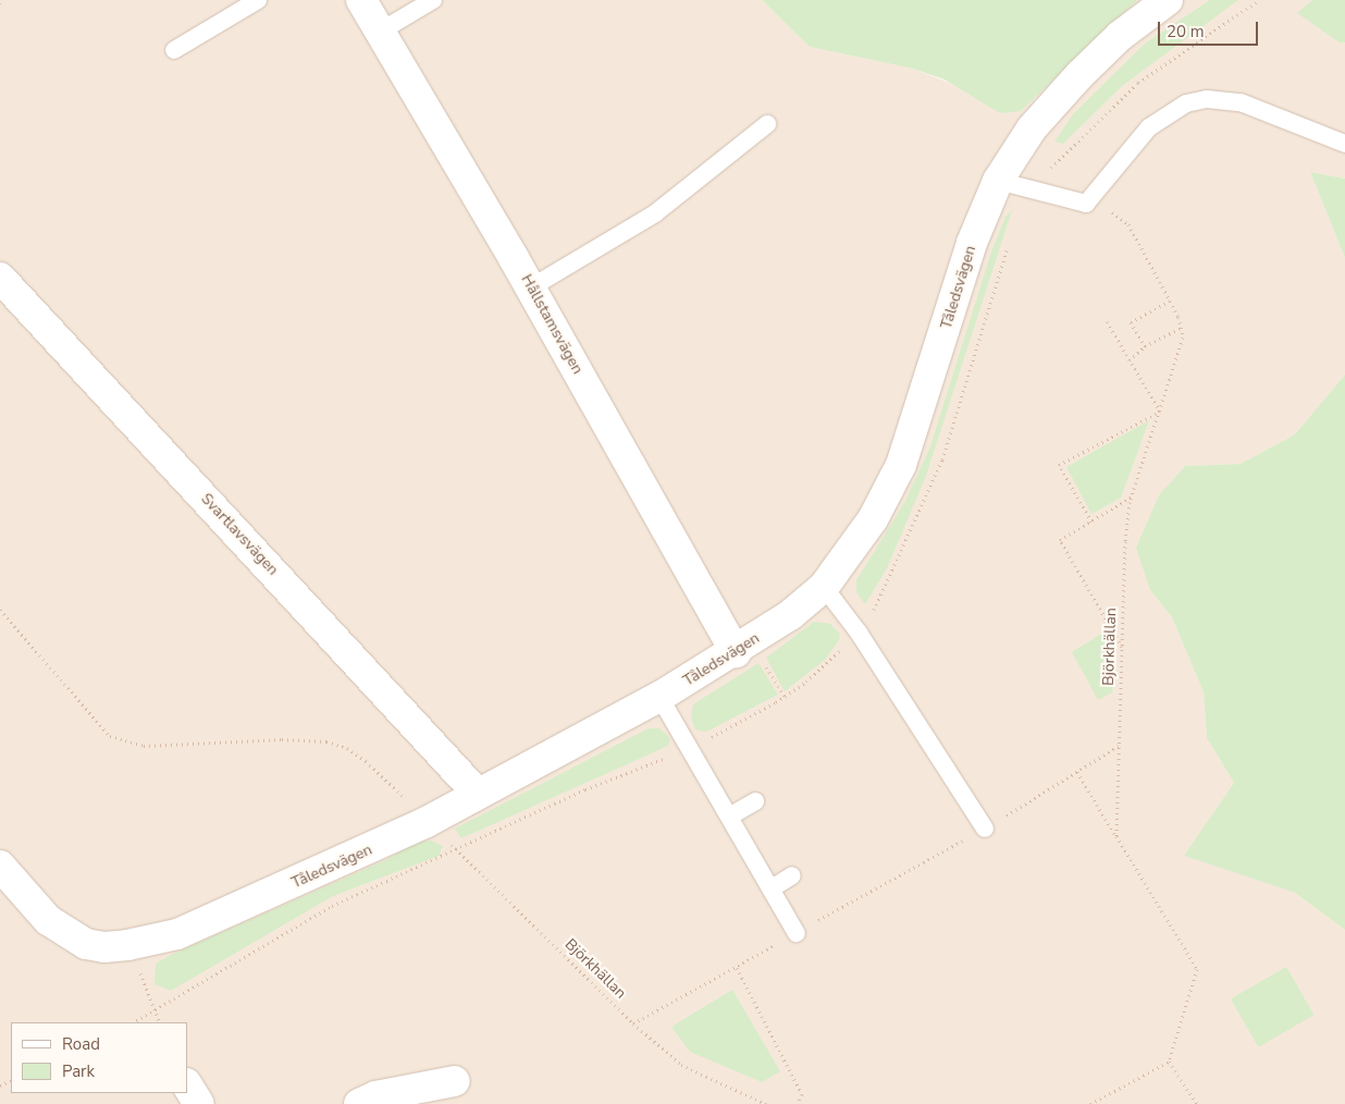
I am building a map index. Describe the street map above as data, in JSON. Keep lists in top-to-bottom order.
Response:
{
  "streets": {
    "street": ["Tåledsvägen", "Hållstamsvägen", "Svartlavsvägen"],
    "path": ["Björkhällan"]
  },
  "crossings": [
    ["Tåledsvägen", "Hållstamsvägen"],
    ["Tåledsvägen", "Svartlavsvägen"],
    ["Tåledsvägen", "Björkhällan"]
  ],
  "legend": ["Road", "Park"],
  "scale_bar": "20 m"
}
